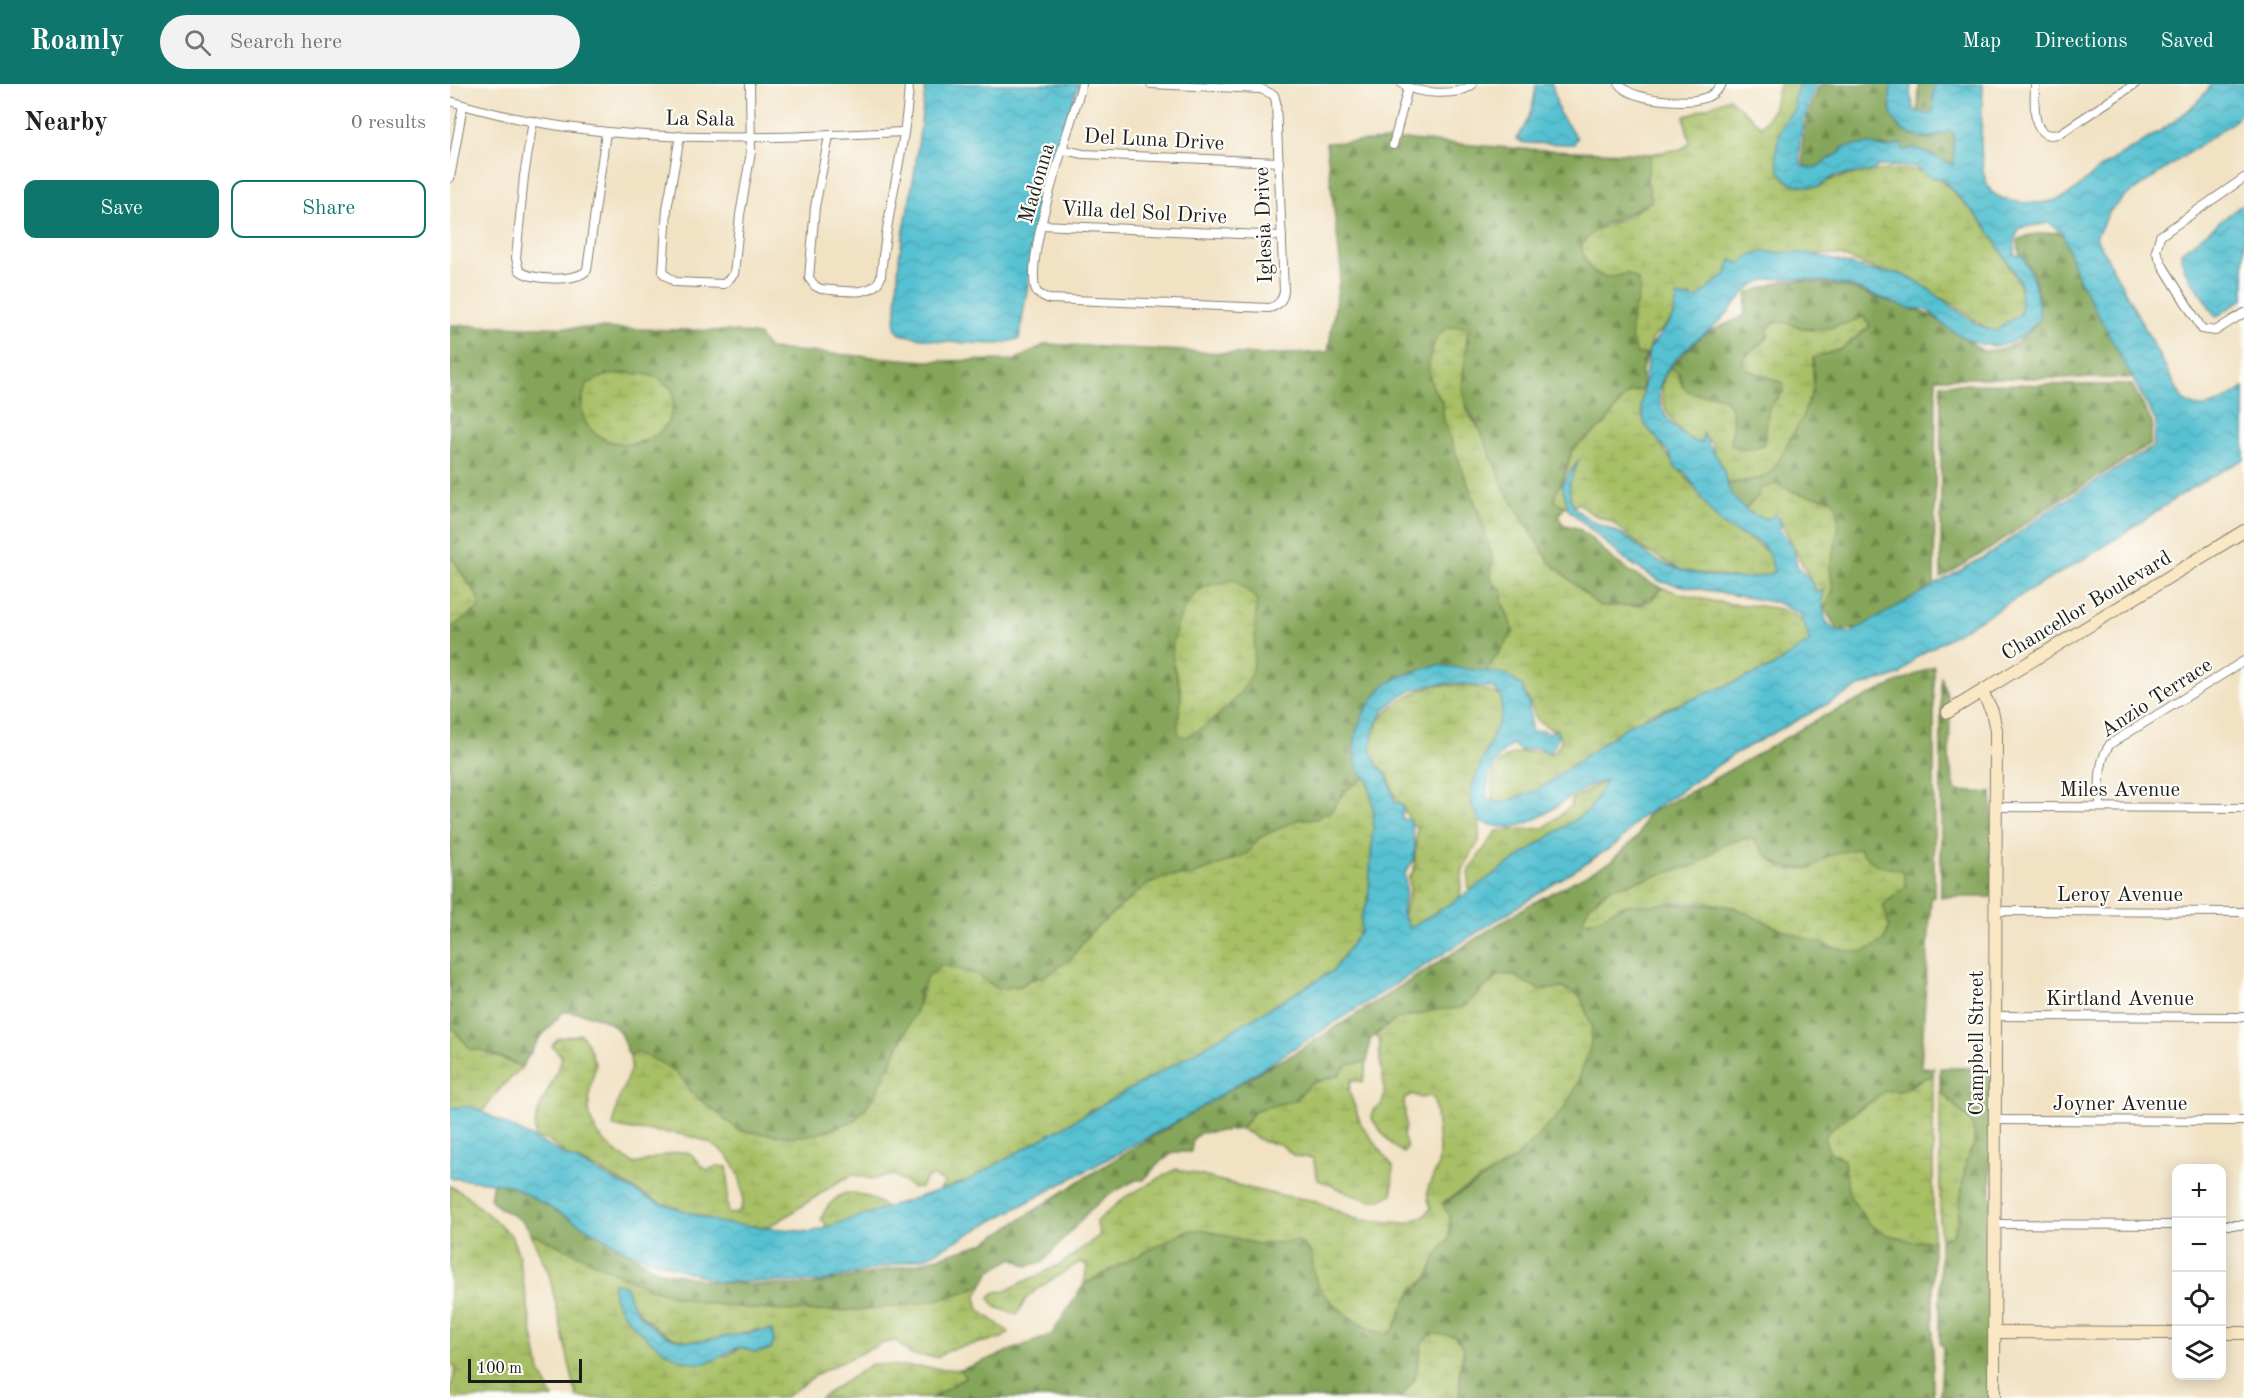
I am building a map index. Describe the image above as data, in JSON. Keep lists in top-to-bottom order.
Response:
{
  "streets": {
    "street": [
      "La Sala",
      "Del Luna Drive",
      "Madonna",
      "Villa del Sol Drive",
      "Iglesia Drive",
      "Chancellor Boulevard",
      "Anzio Terrace",
      "Miles Avenue",
      "Leroy Avenue",
      "Kirtland Avenue",
      "Campbell Street",
      "Joyner Avenue"
    ]
  },
  "crossings": [
    ["Del Luna Drive", "Madonna"],
    ["Del Luna Drive", "Iglesia Drive"],
    ["Madonna", "Villa del Sol Drive"],
    ["Madonna", "Iglesia Drive"],
    ["Villa del Sol Drive", "Iglesia Drive"],
    ["Chancellor Boulevard", "Campbell Street"],
    ["Anzio Terrace", "Miles Avenue"],
    ["Miles Avenue", "Campbell Street"],
    ["Leroy Avenue", "Campbell Street"],
    ["Kirtland Avenue", "Campbell Street"],
    ["Campbell Street", "Joyner Avenue"]
  ],
  "scale_bar": "100 m",
  "page": {
    "header": "Roamly",
    "search": "Search here",
    "nav": ["Map", "Directions", "Saved"],
    "heading": ["Nearby", "0 results"],
    "buttons": ["Save", "Share"],
    "map_buttons": ["+", "−"],
    "scale": "100 m"
  }
}
